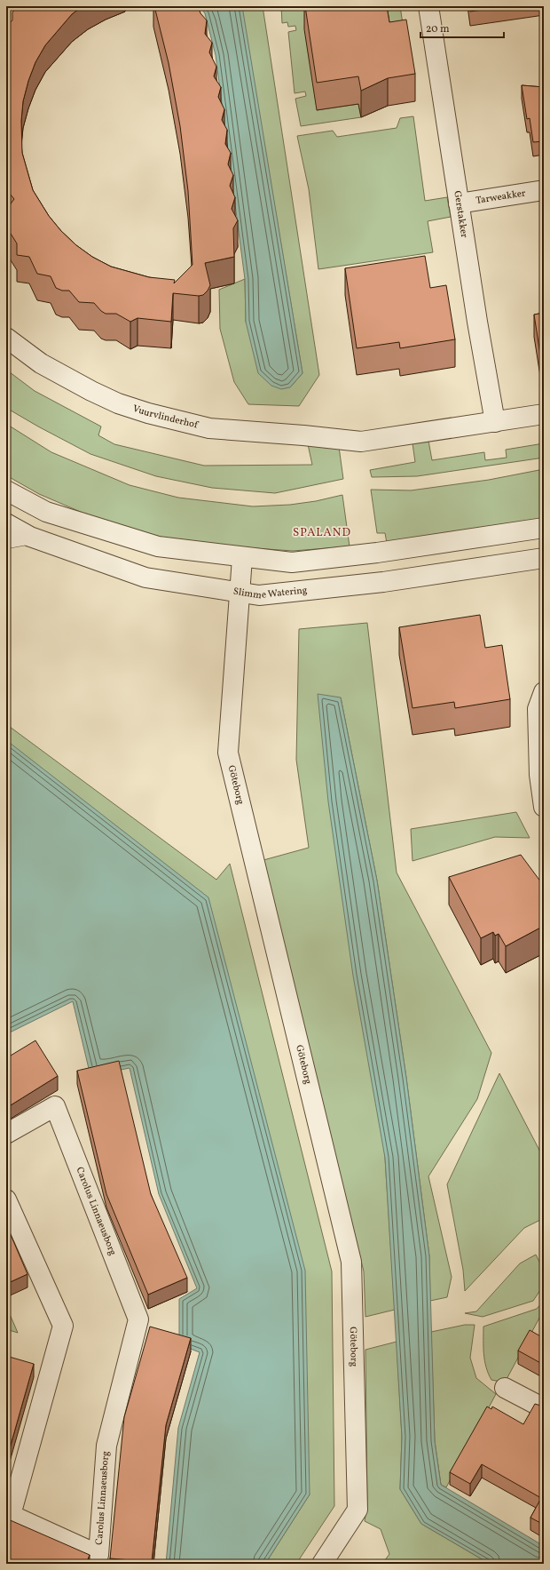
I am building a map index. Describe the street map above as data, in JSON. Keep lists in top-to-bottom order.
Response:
{
  "streets": {
    "street": [
      "Tarweakker",
      "Gerstakker",
      "Vuurvlinderhof",
      "Slimme Watering",
      "Göteborg",
      "Carolus Linnaeusborg"
    ]
  },
  "crossings": [
    ["Tarweakker", "Gerstakker"],
    ["Gerstakker", "Vuurvlinderhof"],
    ["Slimme Watering", "Göteborg"]
  ],
  "districts": ["SPALAND"],
  "scale_bar": "20 m"
}
